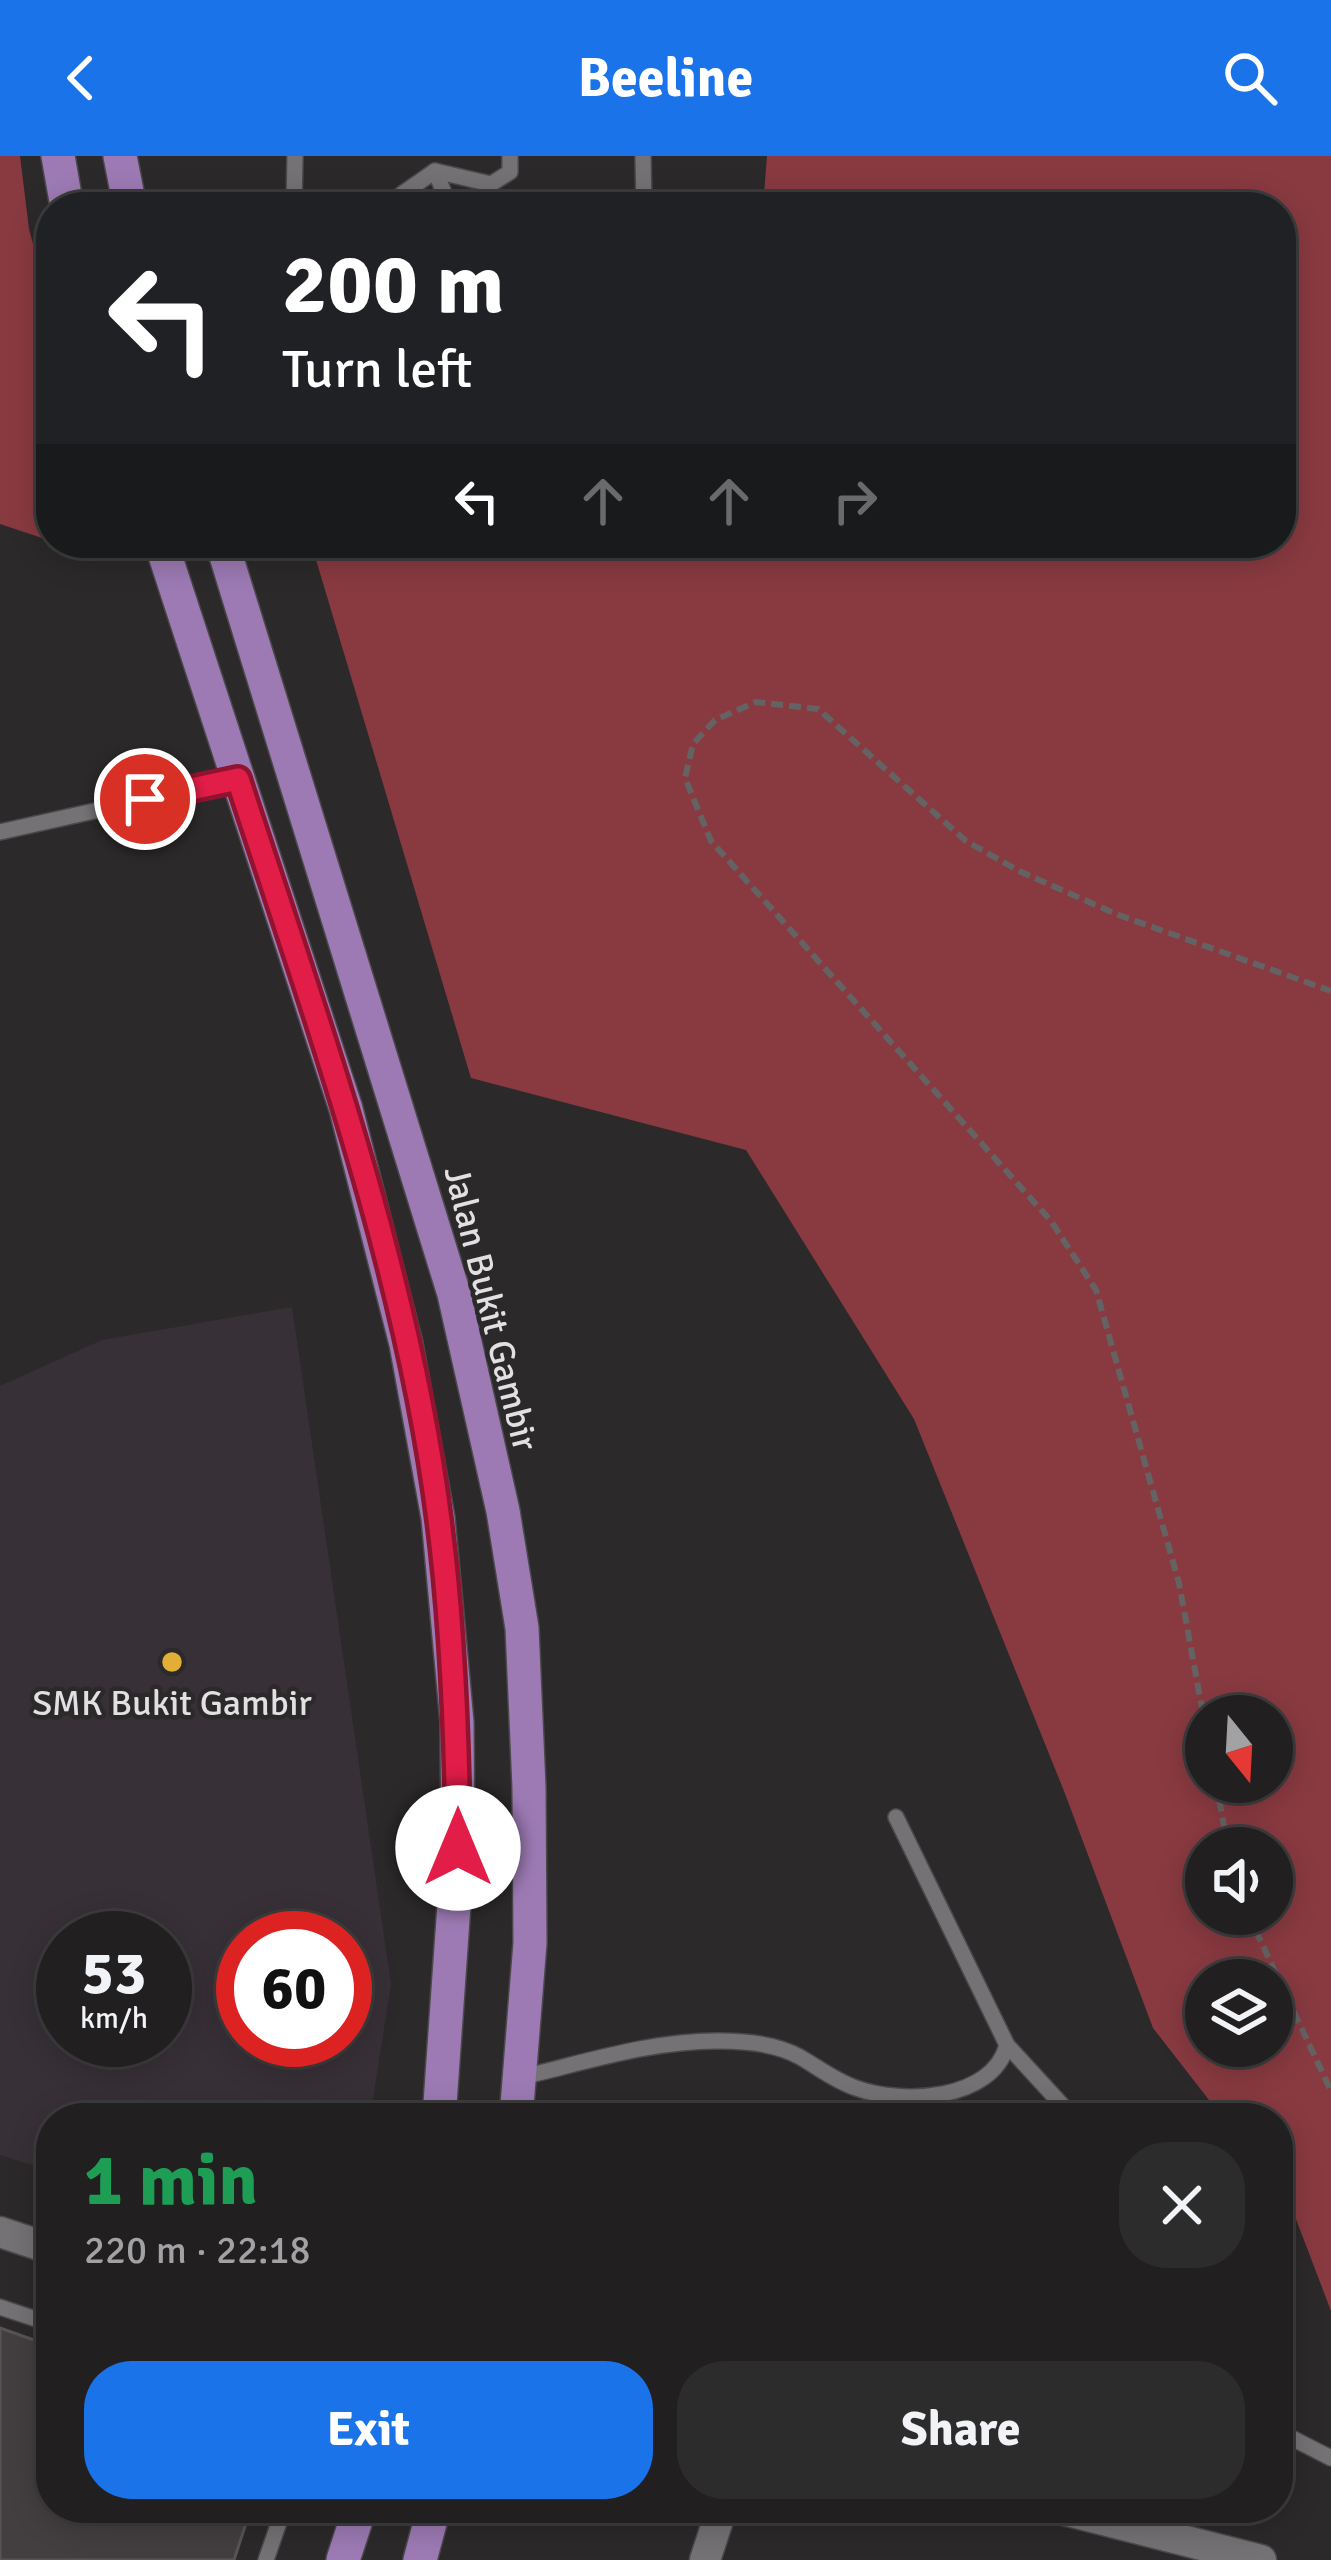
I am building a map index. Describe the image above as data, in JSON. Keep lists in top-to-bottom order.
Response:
{
  "streets": {
    "main road": ["Jalan Bukit Gambir"]
  },
  "places": ["SMK Bukit Gambir"],
  "north": "bottom",
  "page": {
    "header": "Beeline",
    "turn": ["200 m", "Turn left"],
    "speed": "53 km/h",
    "limit": "60",
    "heading": ["1 min", "220 m · 22:18"],
    "buttons": ["Exit", "Share"]
  }
}
